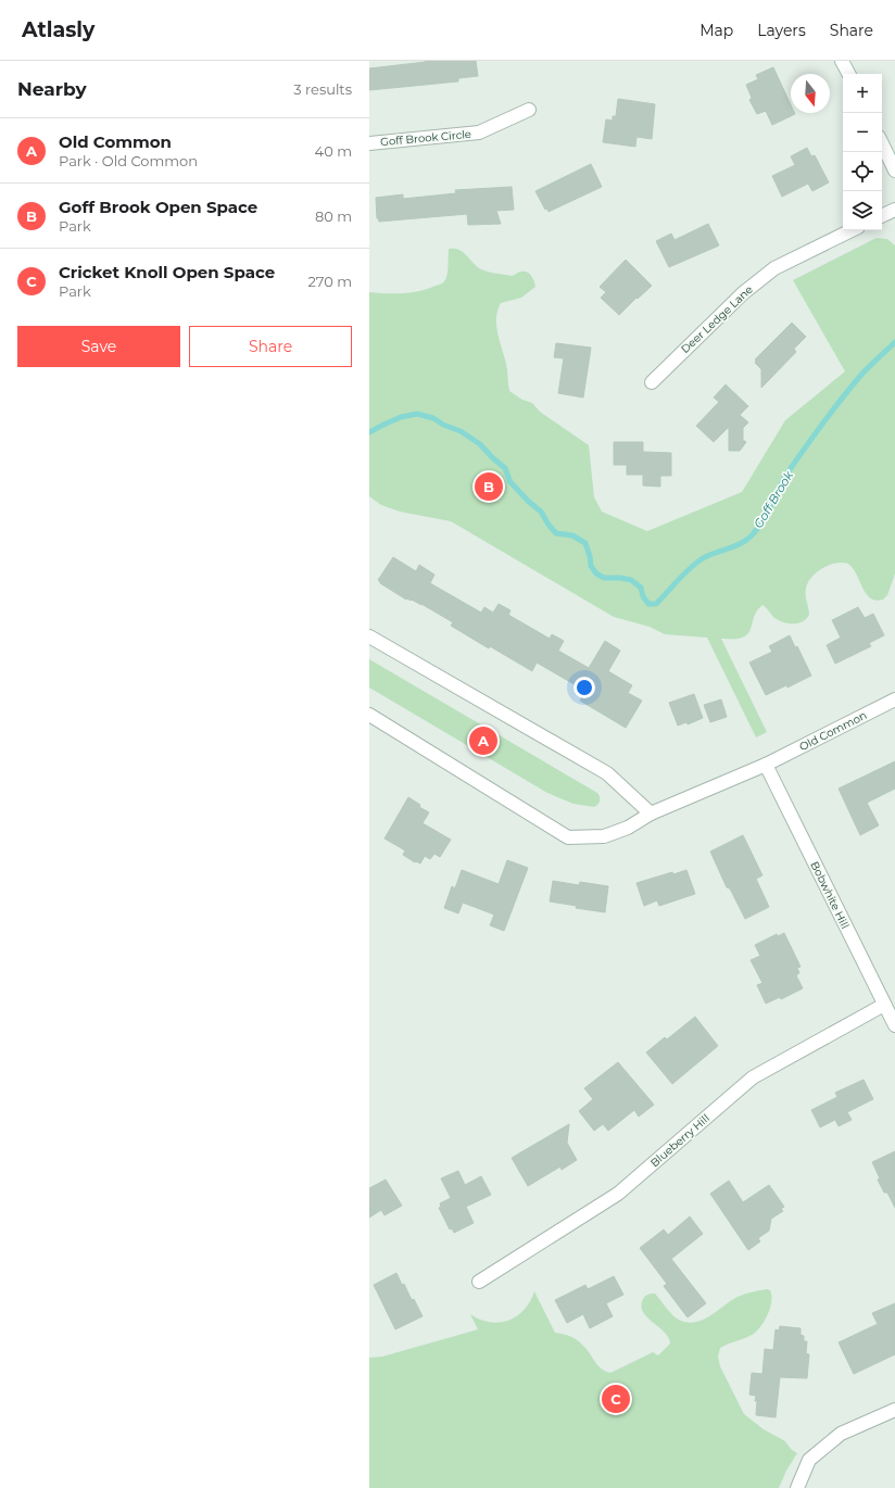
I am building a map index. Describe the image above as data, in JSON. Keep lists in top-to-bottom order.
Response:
{
  "streets": {
    "street": [
      "Goff Brook Circle",
      "Deer Ledge Lane",
      "Old Common",
      "Bobwhite Hill",
      "Blueberry Hill"
    ]
  },
  "crossings": [
    ["Old Common", "Bobwhite Hill"],
    ["Bobwhite Hill", "Blueberry Hill"]
  ],
  "water": ["Goff Brook"],
  "north": "bottom",
  "page": {
    "header": "Atlasly",
    "nav": ["Map", "Layers", "Share"],
    "heading": ["Nearby", "3 results"],
    "map_buttons": ["+", "−"],
    "list": [
      {
        "mark": "A",
        "name": "Old Common",
        "note": "Park · Old Common",
        "value": "40 m"
      },
      {
        "mark": "B",
        "name": "Goff Brook Open Space",
        "note": "Park",
        "value": "80 m"
      },
      {
        "mark": "C",
        "name": "Cricket Knoll Open Space",
        "note": "Park",
        "value": "270 m"
      }
    ],
    "buttons": ["Save", "Share"],
    "pins": ["B", "A", "C"]
  }
}
